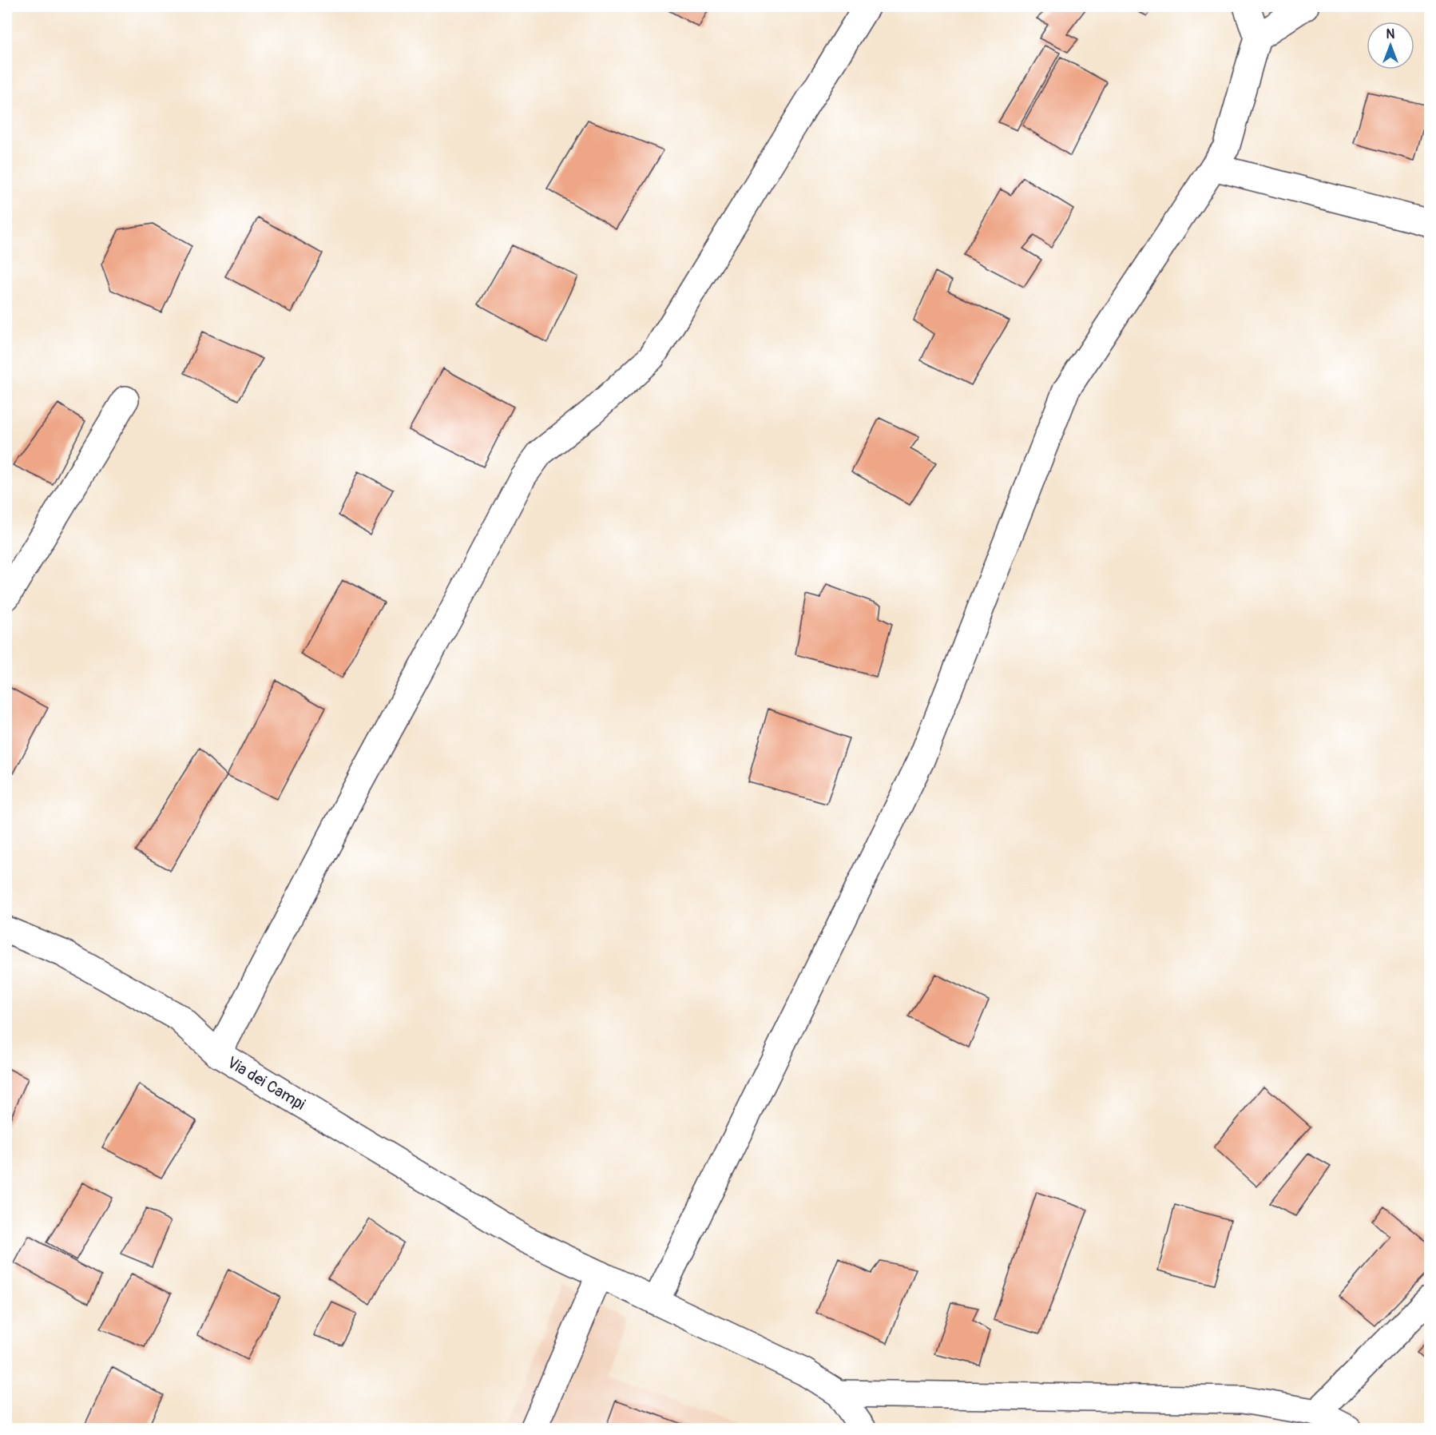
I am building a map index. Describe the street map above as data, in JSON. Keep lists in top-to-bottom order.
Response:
{
  "streets": {
    "street": ["Via dei Campi"]
  },
  "north": "top"
}
